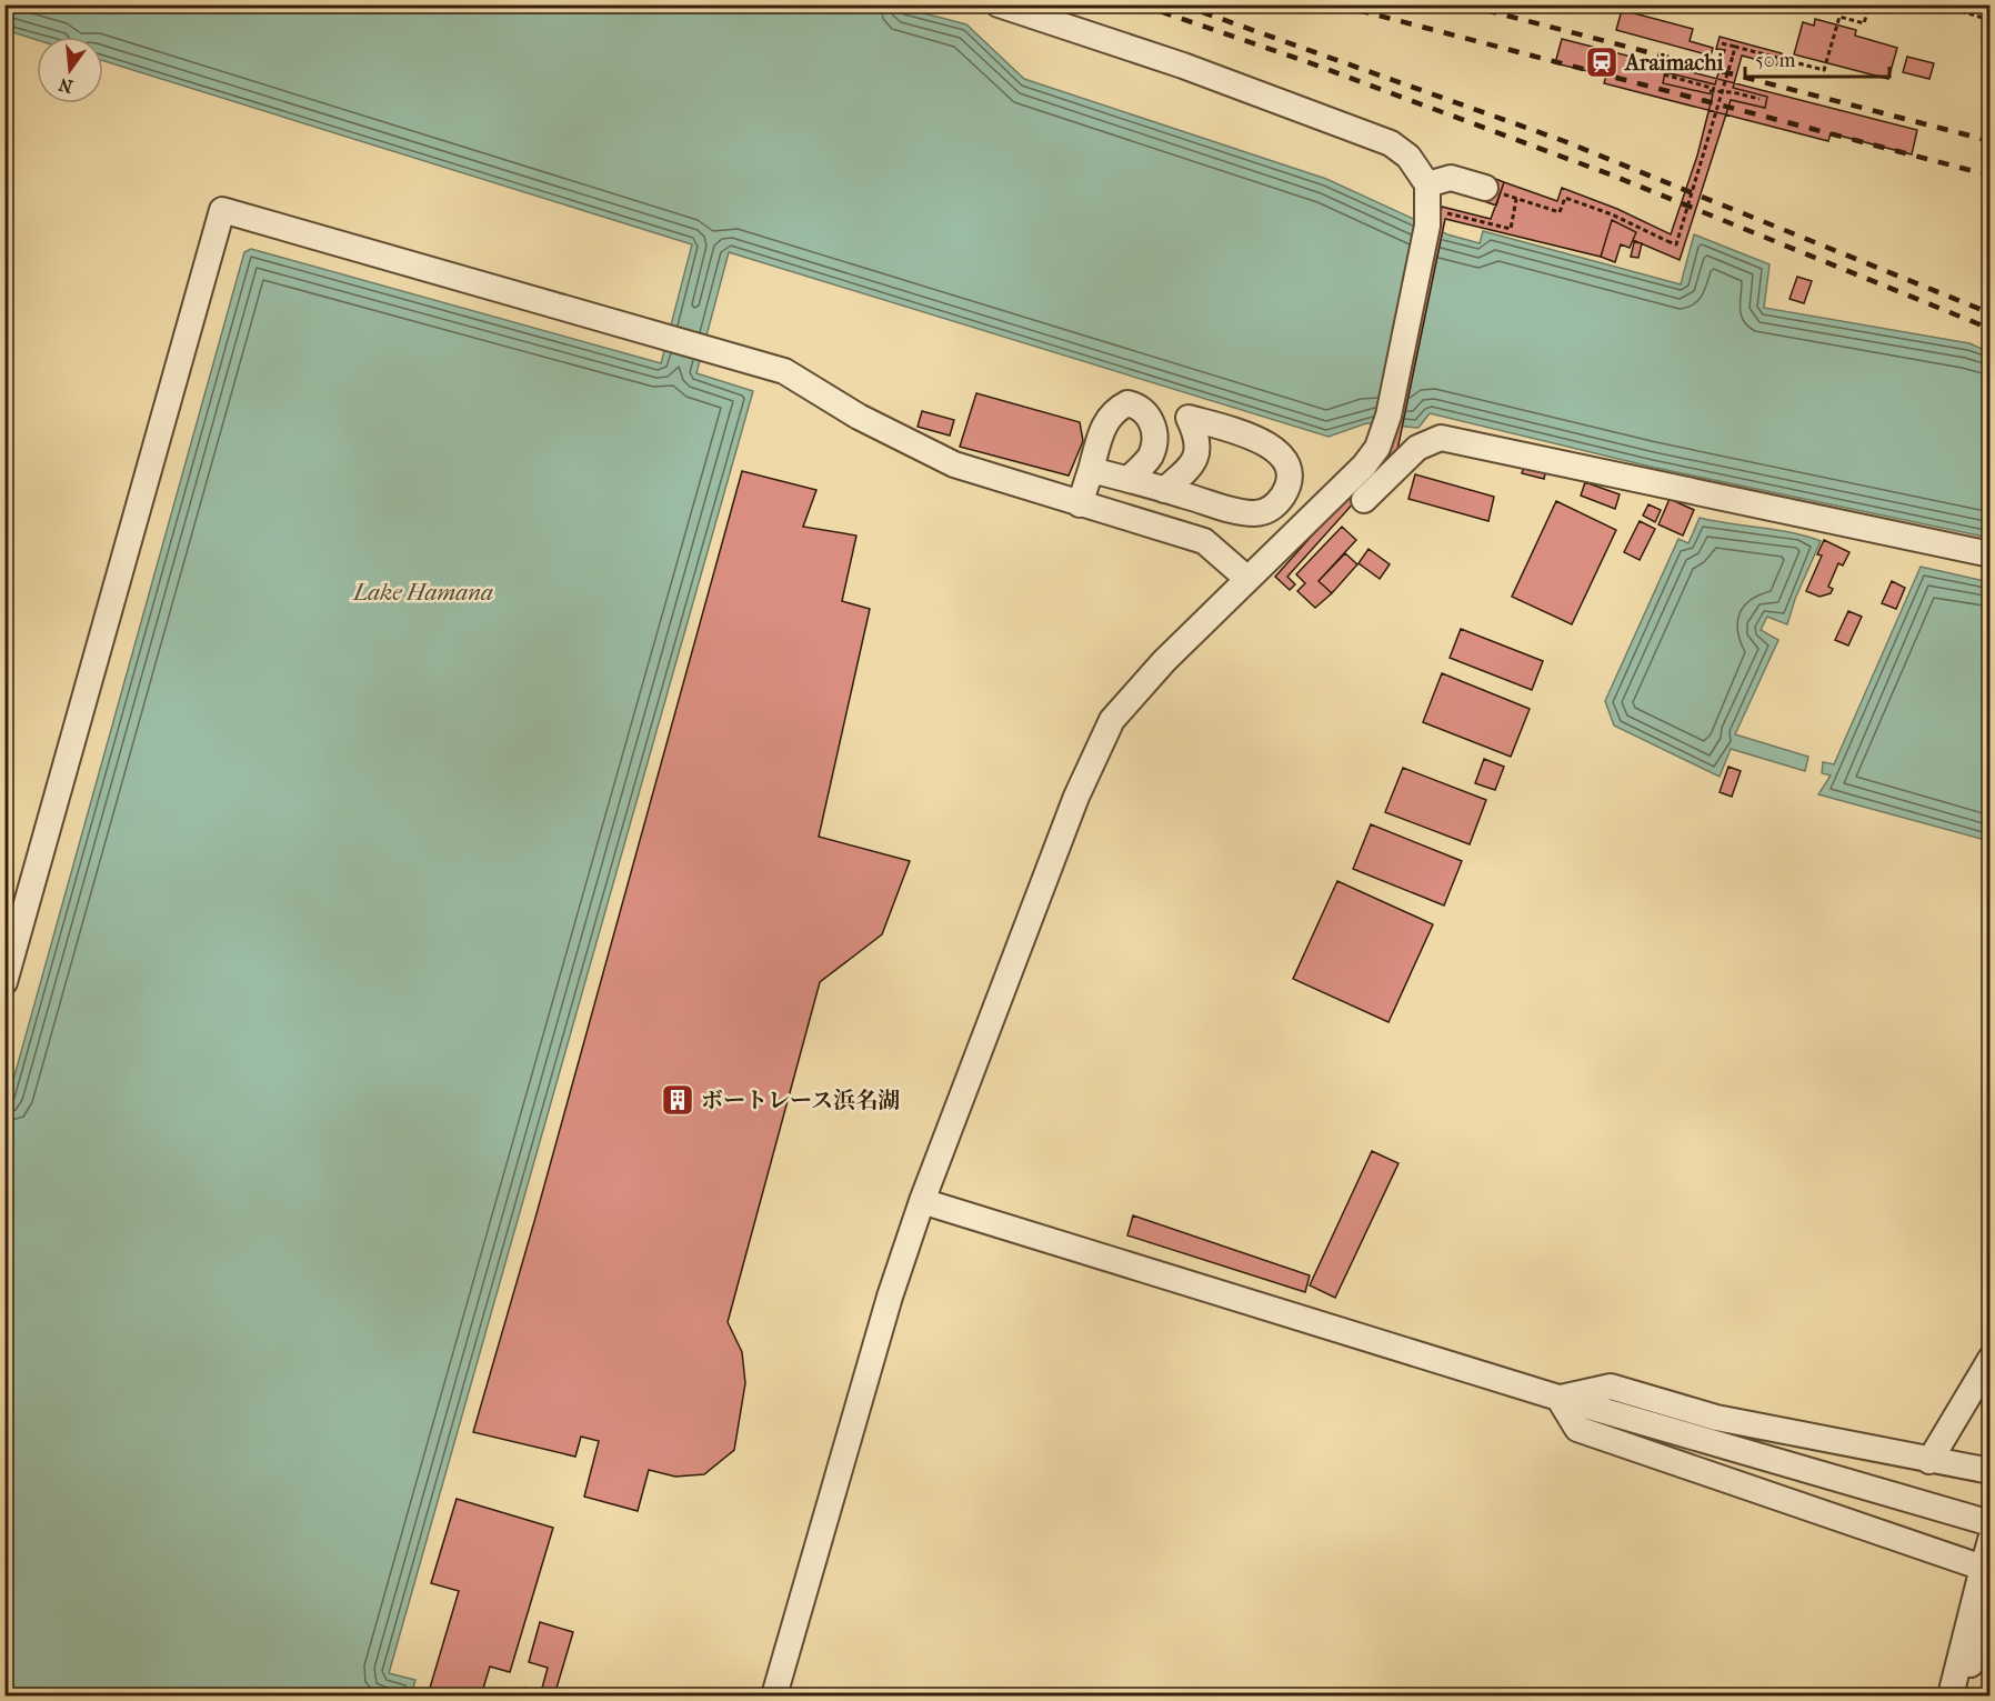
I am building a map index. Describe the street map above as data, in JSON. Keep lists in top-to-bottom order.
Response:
{
  "water": ["Lake Hamana"],
  "places": {
    "station": ["Araimachi"],
    "building": ["ボートレース浜名湖"]
  },
  "scale_bar": "50 m",
  "north": "bottom"
}
